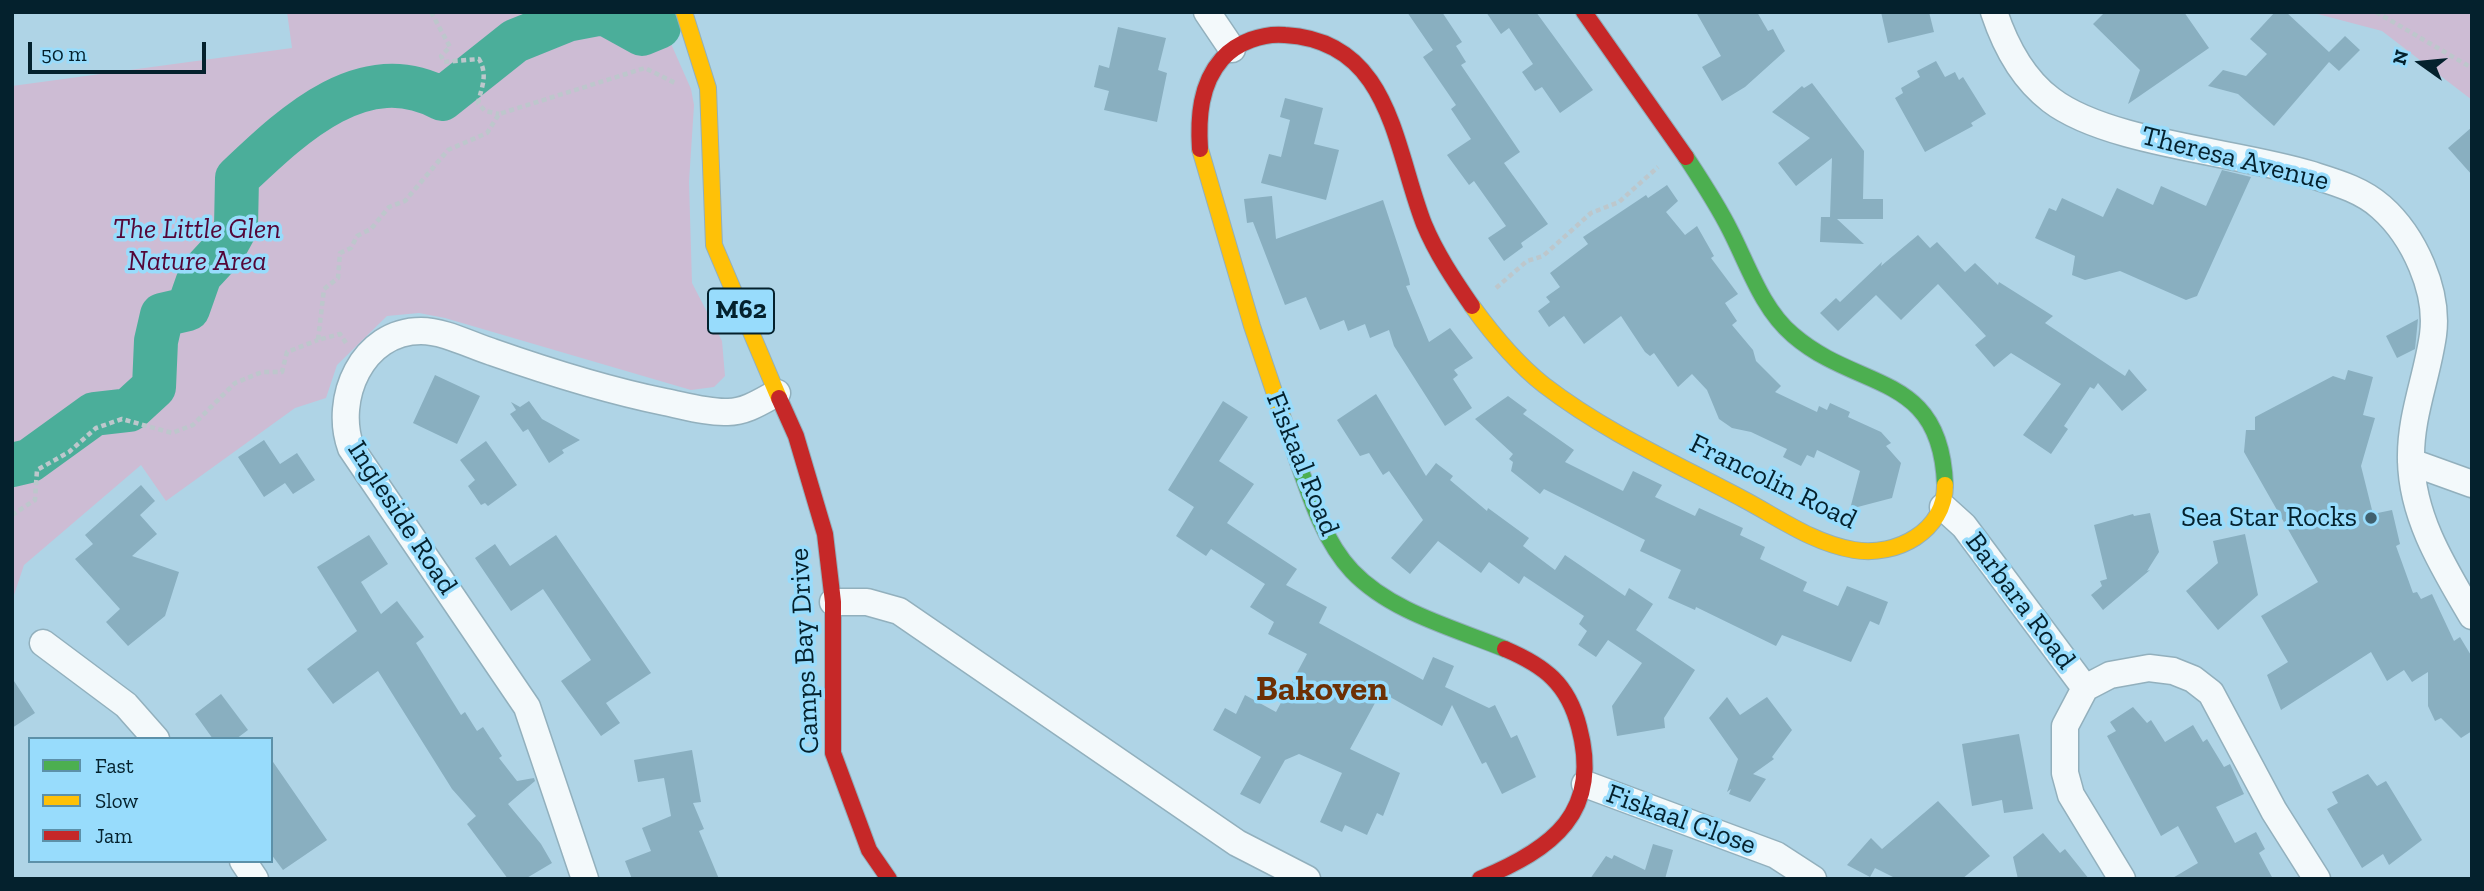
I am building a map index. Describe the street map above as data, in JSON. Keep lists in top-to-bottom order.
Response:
{
  "streets": {
    "street": [
      "Theresa Avenue",
      "M62",
      "Fiskaal Road",
      "Francolin Road",
      "Ingleside Road",
      "Barbara Road",
      "Camps Bay Drive",
      "Fiskaal Close"
    ]
  },
  "crossings": [
    ["Fiskaal Road", "Francolin Road"],
    ["Fiskaal Road", "Fiskaal Close"],
    ["Francolin Road", "Barbara Road"],
    ["Ingleside Road", "Camps Bay Drive"]
  ],
  "districts": ["Bakoven"],
  "parks": ["The Little Glen Nature Area"],
  "places": ["Sea Star Rocks"],
  "legend": ["Fast", "Slow", "Jam"],
  "scale_bar": "50 m",
  "north": "left"
}
